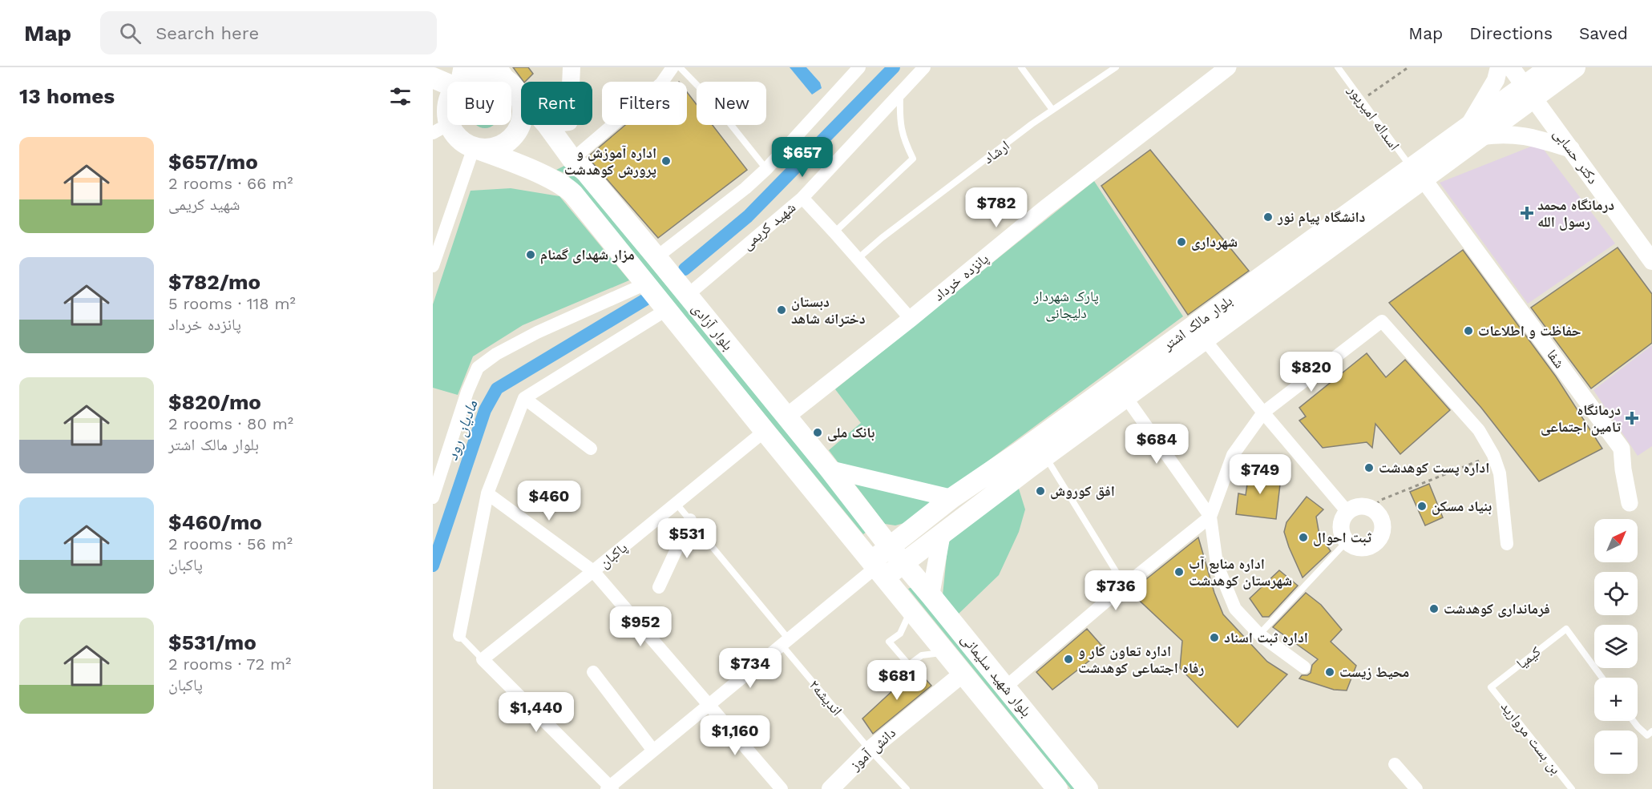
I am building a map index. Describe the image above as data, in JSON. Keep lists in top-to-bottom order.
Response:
{
  "streets": {
    "main road": [
      "دکتر حسابی",
      "بلوار مالک اشتر",
      "بلوار آزادی",
      "بلوار شهید سلیمانی",
      "دانش آموز"
    ],
    "street": [
      "شهید کریمی",
      "پانزده خرداد",
      "شفا",
      "پاکبان"
    ],
    "lane": [
      "اسداله امیرپور",
      "ارشاد",
      "کیمیا",
      "اندیشه۲",
      "بن بست مروارید"
    ]
  },
  "crossings": [
    ["اسداله امیرپور", "بلوار مالک اشتر"],
    ["اسداله امیرپور", "شفا"],
    ["دکتر حسابی", "بلوار مالک اشتر"],
    ["شهید کریمی", "بلوار آزادی"],
    ["پانزده خرداد", "بلوار آزادی"],
    ["بلوار مالک اشتر", "بلوار آزادی"],
    ["بلوار مالک اشتر", "شفا"],
    ["بلوار مالک اشتر", "بلوار شهید سلیمانی"],
    ["بلوار آزادی", "پاکبان"],
    ["بلوار آزادی", "بلوار شهید سلیمانی"],
    ["پاکبان", "اندیشه۲"],
    ["کیمیا", "بن بست مروارید"],
    ["بلوار شهید سلیمانی", "دانش آموز"],
    ["اندیشه۲", "دانش آموز"]
  ],
  "water": ["مادیان رود"],
  "parks": ["پارک شهردار دلیجانی"],
  "places": {
    "other": [
      "اداره آموزش و پرورش کوهدشت",
      "دانشگاه پیام نور",
      "شهرداری",
      "مزار شهدای گمنام",
      "دبستان دخترانه شاهد",
      "حفاظت و اطلاعات",
      "بانک ملی",
      "اداره پست کوهدشت",
      "افق کوروش",
      "بنیاد مسکن",
      "ثبت احوال",
      "اداره منابع آب شهرستان کوهدشت",
      "فرمانداری کوهدشت",
      "اداره ثبت اسناد",
      "اداره تعاون کار و رفاه اجتماعی کوهدشت",
      "محیط زیست"
    ],
    "health": ["درمانگاه محمد رسول الله", "درمانگاه تامین اجتماعی"]
  },
  "north": "top right",
  "page": {
    "header": "Map",
    "search": "Search here",
    "nav": ["Map", "Directions", "Saved"],
    "heading": "13 homes",
    "chip": [
      "Buy",
      "Rent",
      "Filters",
      "New"
    ],
    "list": [
      {
        "name": "$657/mo",
        "note": "2 rooms · 66 m² · شهید کریمی"
      },
      {
        "name": "$782/mo",
        "note": "5 rooms · 118 m² · پانزده خرداد"
      },
      {
        "name": "$820/mo",
        "note": "2 rooms · 80 m² · بلوار مالک اشتر"
      },
      {
        "name": "$460/mo",
        "note": "2 rooms · 56 m² · پاکبان"
      },
      {
        "name": "$531/mo",
        "note": "2 rooms · 72 m² · پاکبان"
      }
    ],
    "price": [
      "$657",
      "$782",
      "$820",
      "$684",
      "$749",
      "$460",
      "$531",
      "$736",
      "$952",
      "$734",
      "$681",
      "$1,440",
      "$1,160"
    ],
    "map_buttons": ["+", "−"]
  }
}
